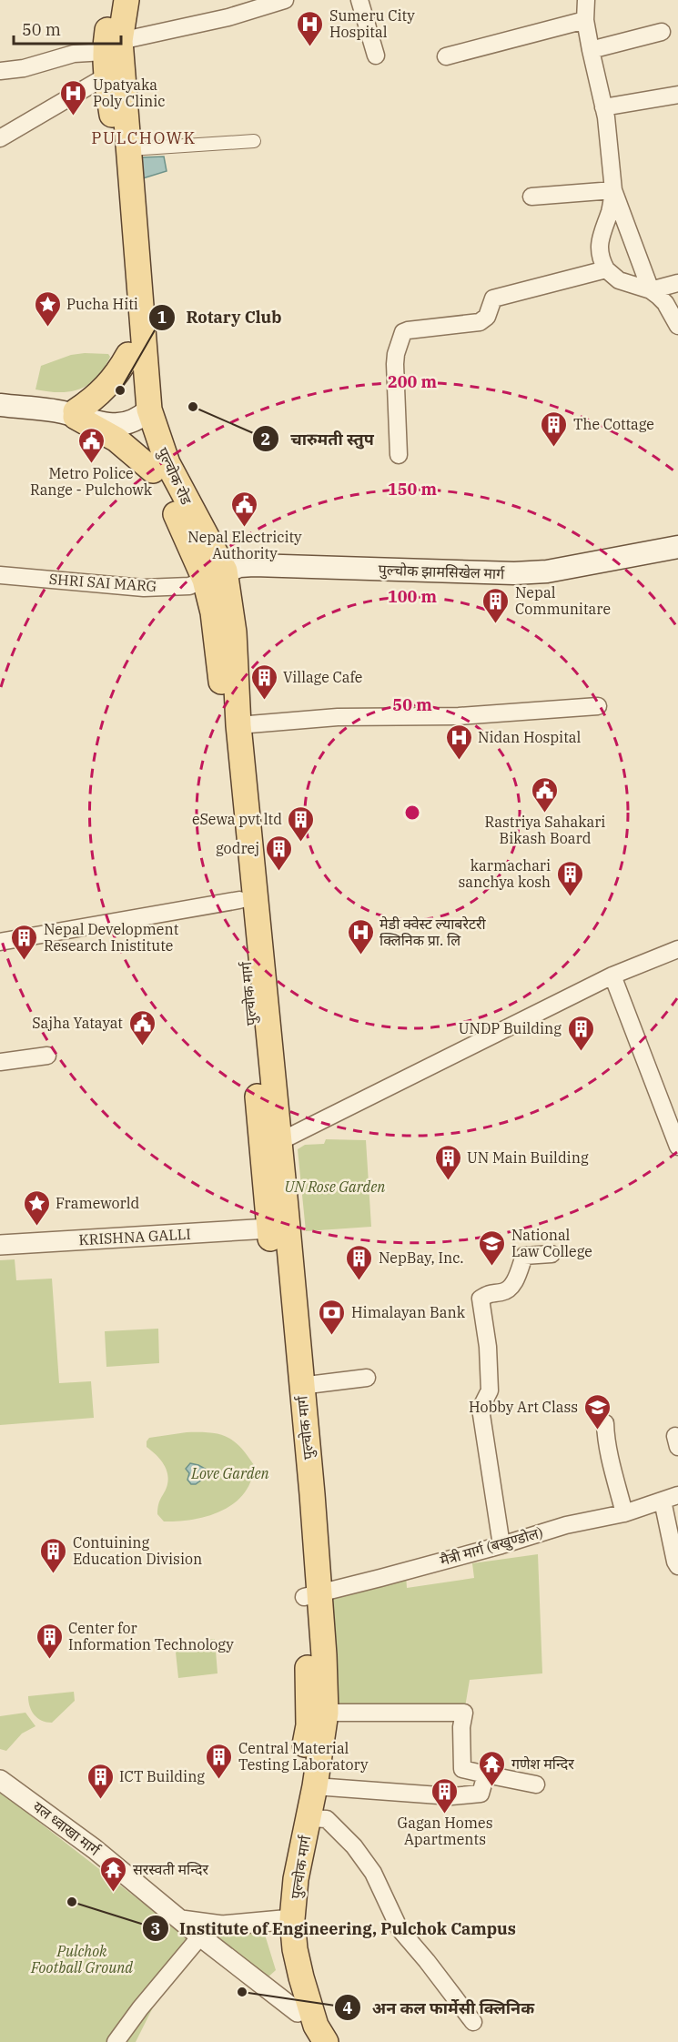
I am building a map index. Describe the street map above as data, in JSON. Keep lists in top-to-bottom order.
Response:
{
  "streets": {
    "main road": ["पुल्चोक रोड", "पुल्चोक झामसिखेल मार्ग", "पुल्चोक मार्ग"],
    "street": [
      "SHRI SAI MARG",
      "KRISHNA GALLI",
      "मैत्री मार्ग (बखुण्डोल)",
      "यल ध्वाखा मार्ग"
    ]
  },
  "crossings": [
    ["पुल्चोक रोड", "पुल्चोक झामसिखेल मार्ग"],
    ["पुल्चोक रोड", "SHRI SAI MARG"],
    ["पुल्चोक झामसिखेल मार्ग", "SHRI SAI MARG"],
    ["पुल्चोक मार्ग", "KRISHNA GALLI"],
    ["पुल्चोक मार्ग", "मैत्री मार्ग (बखुण्डोल)"],
    ["पुल्चोक मार्ग", "यल ध्वाखा मार्ग"]
  ],
  "districts": ["PULCHOWK"],
  "parks": ["UN Rose Garden", "Love Garden", "Pulchok Football Ground"],
  "places": {
    "hospital": [
      "Sumeru City Hospital",
      "Upatyaka Poly Clinic",
      "Nidan Hospital",
      "मेडी क्वेस्ट ल्याबरेटरी क्लिनिक प्रा. लि"
    ],
    "place": ["Pucha Hiti", "Frameworld"],
    "other": [
      "Rotary Club",
      "चारुमती स्तुप",
      "Institute of Engineering, Pulchok Campus",
      "अन कल फार्मेसी क्लिनिक"
    ],
    "building": [
      "The Cottage",
      "Nepal Communitare",
      "Village Cafe",
      "eSewa pvt ltd",
      "godrej",
      "karmachari sanchya kosh",
      "Nepal Development Research Inistitute",
      "UNDP Building",
      "UN Main Building",
      "NepBay, Inc.",
      "Contuining Education Division",
      "Center for Information Technology",
      "Central Material Testing Laboratory",
      "ICT Building",
      "Gagan Homes Apartments"
    ],
    "public building": [
      "Metro Police Range - Pulchowk",
      "Nepal Electricity Authority",
      "Rastriya Sahakari Bikash Board",
      "Sajha Yatayat"
    ],
    "school or university": ["National Law College", "Hobby Art Class"],
    "bank": ["Himalayan Bank"],
    "temple": ["गणेश मन्दिर", "सरस्वती मन्दिर"]
  },
  "scale_bar": "50 m",
  "rings": [
    "200 m",
    "150 m",
    "100 m",
    "50 m"
  ]
}
